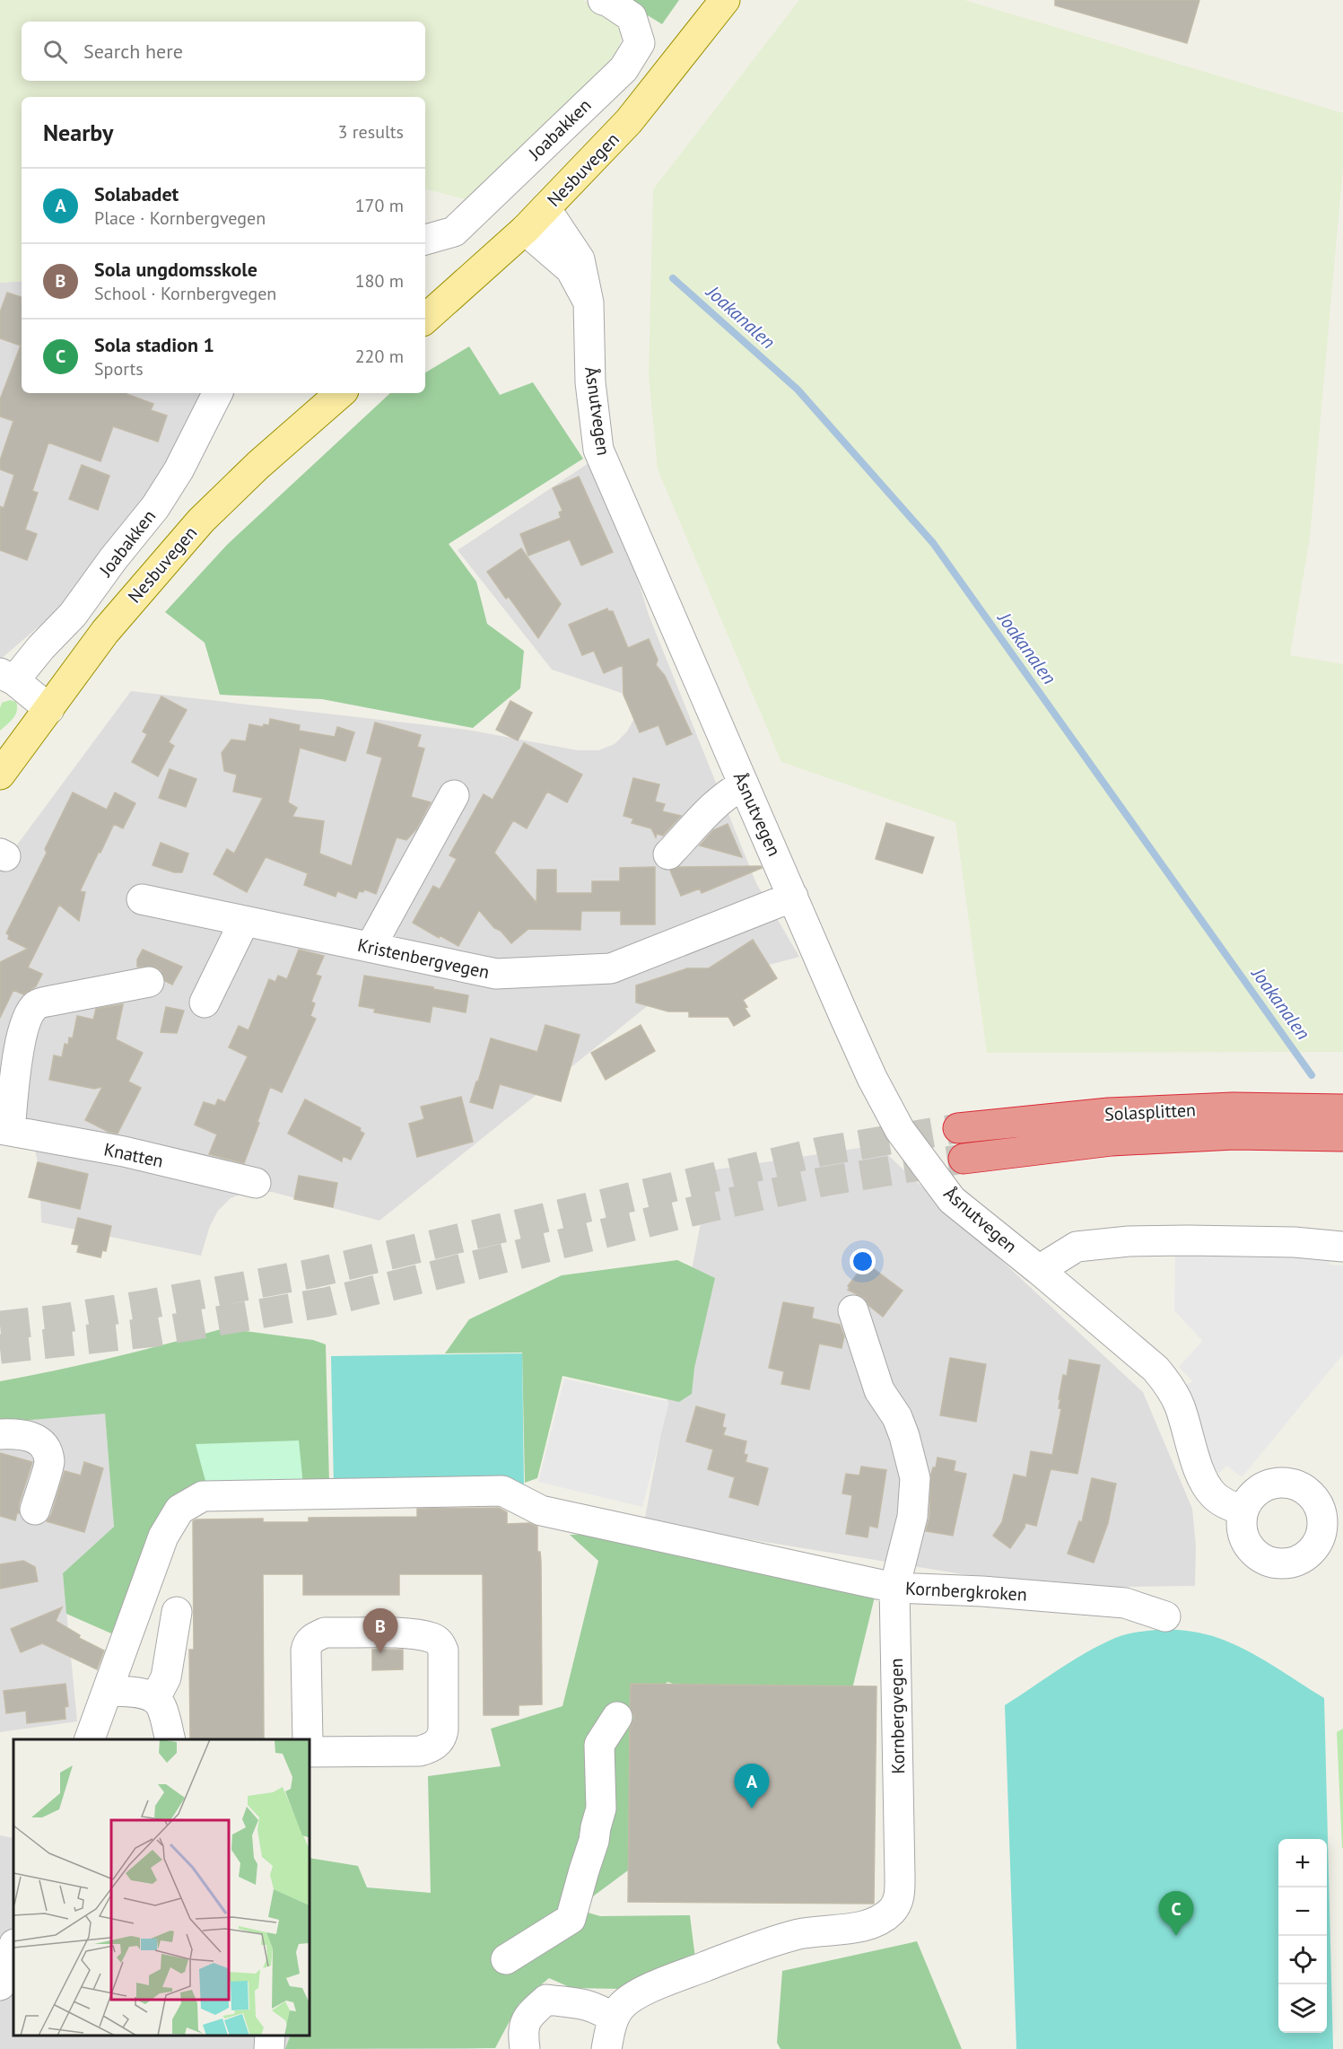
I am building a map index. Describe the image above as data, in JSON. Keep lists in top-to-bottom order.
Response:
{
  "streets": {
    "highway": ["Solasplitten"],
    "main road": ["Nesbuvegen"],
    "street": [
      "Joabakken",
      "Åsnutvegen",
      "Kristenbergvegen",
      "Knatten",
      "Kornbergkroken",
      "Kornbergvegen"
    ]
  },
  "crossings": [
    ["Nesbuvegen", "Åsnutvegen"],
    ["Åsnutvegen", "Kristenbergvegen"],
    ["Kornbergkroken", "Kornbergvegen"]
  ],
  "water": ["Joakanalen"],
  "page": {
    "search": "Search here",
    "heading": ["Nearby", "3 results"],
    "list": [
      {
        "mark": "A",
        "name": "Solabadet",
        "note": "Place · Kornbergvegen",
        "value": "170 m"
      },
      {
        "mark": "B",
        "name": "Sola ungdomsskole",
        "note": "School · Kornbergvegen",
        "value": "180 m"
      },
      {
        "mark": "C",
        "name": "Sola stadion 1",
        "note": "Sports",
        "value": "220 m"
      }
    ],
    "pins": ["B", "A", "C"],
    "map_buttons": ["+", "−"]
  }
}
